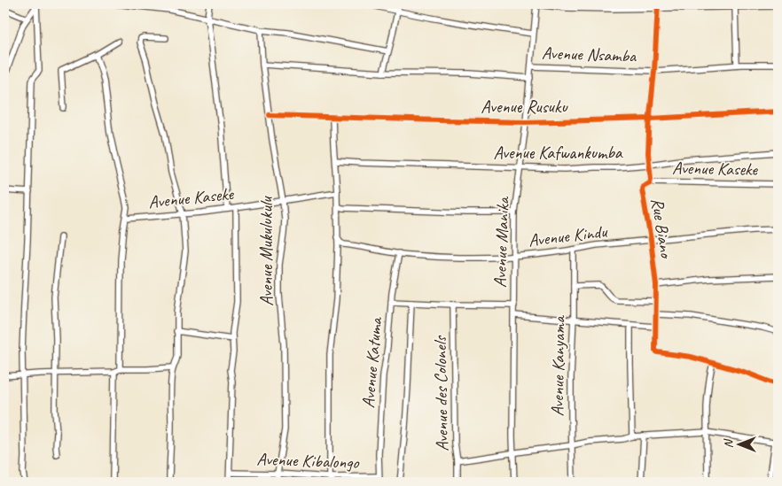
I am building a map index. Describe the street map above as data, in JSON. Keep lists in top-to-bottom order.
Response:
{
  "streets": {
    "street": [
      "Avenue Nsamba",
      "Avenue Rusuku",
      "Avenue Kafwankumba",
      "Avenue Kaseke",
      "Rue Biano",
      "Avenue Kindu",
      "Avenue Manika",
      "Avenue Mukulukulu",
      "Avenue Katuma",
      "Avenue Kanyama",
      "Avenue des Colonels",
      "Avenue Kibalongo"
    ]
  },
  "crossings": [
    ["Avenue Nsamba", "Rue Biano"],
    ["Avenue Nsamba", "Avenue Manika"],
    ["Avenue Nsamba", "Avenue Mukulukulu"],
    ["Avenue Rusuku", "Rue Biano"],
    ["Avenue Rusuku", "Avenue Manika"],
    ["Avenue Rusuku", "Avenue Mukulukulu"],
    ["Avenue Kafwankumba", "Rue Biano"],
    ["Avenue Kafwankumba", "Avenue Manika"],
    ["Avenue Kaseke", "Rue Biano"],
    ["Avenue Kaseke", "Avenue Mukulukulu"],
    ["Rue Biano", "Avenue Kindu"],
    ["Avenue Kindu", "Avenue Manika"],
    ["Avenue Kindu", "Avenue Katuma"],
    ["Avenue Kindu", "Avenue Kanyama"],
    ["Avenue Mukulukulu", "Avenue Kibalongo"],
    ["Avenue Katuma", "Avenue Kibalongo"]
  ],
  "north": "left"
}
